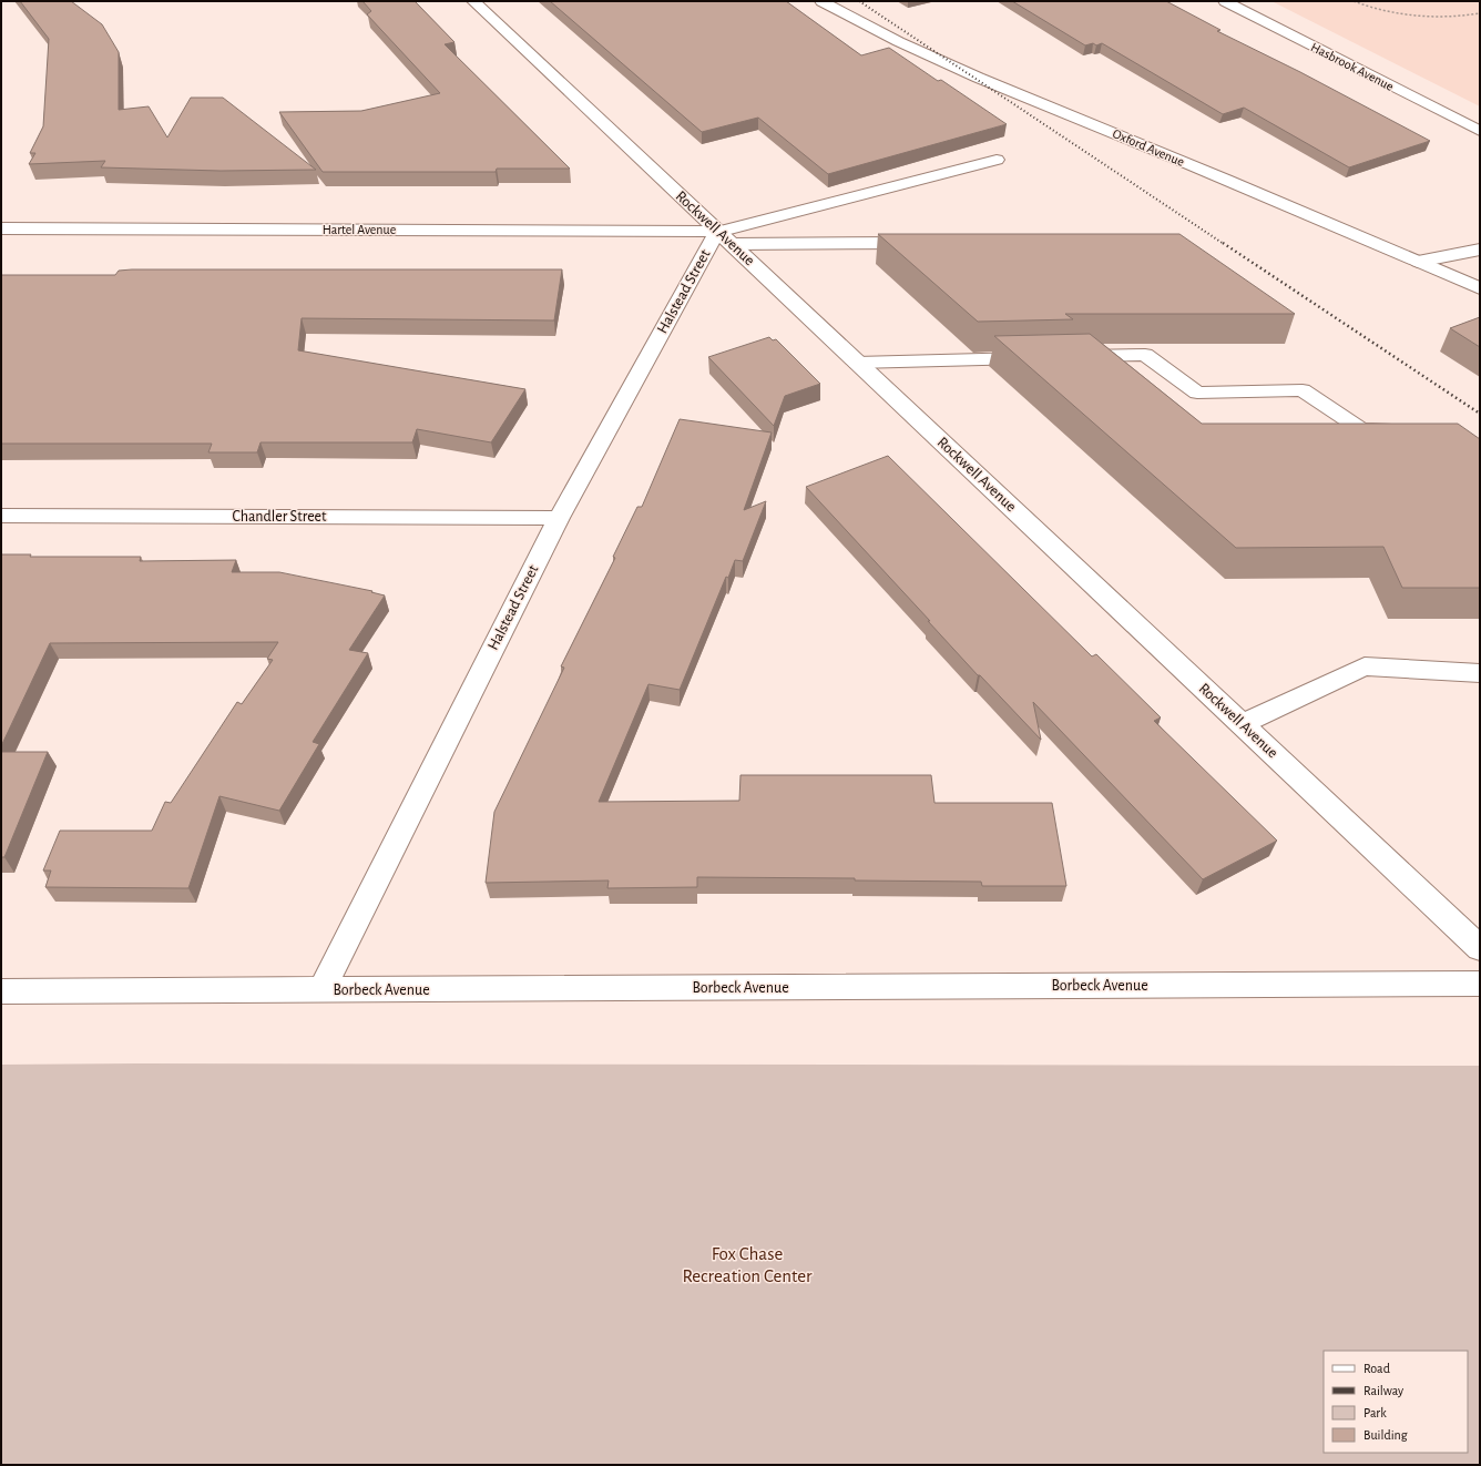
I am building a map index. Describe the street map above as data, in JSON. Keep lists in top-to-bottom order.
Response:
{
  "streets": {
    "street": [
      "Hasbrook Avenue",
      "Oxford Avenue",
      "Rockwell Avenue",
      "Hartel Avenue",
      "Halstead Street",
      "Chandler Street",
      "Borbeck Avenue"
    ]
  },
  "crossings": [
    ["Rockwell Avenue", "Hartel Avenue"],
    ["Rockwell Avenue", "Halstead Street"],
    ["Hartel Avenue", "Halstead Street"],
    ["Halstead Street", "Chandler Street"],
    ["Halstead Street", "Borbeck Avenue"]
  ],
  "parks": ["Fox Chase Recreation Center"],
  "legend": [
    "Road",
    "Railway",
    "Park",
    "Building"
  ]
}
